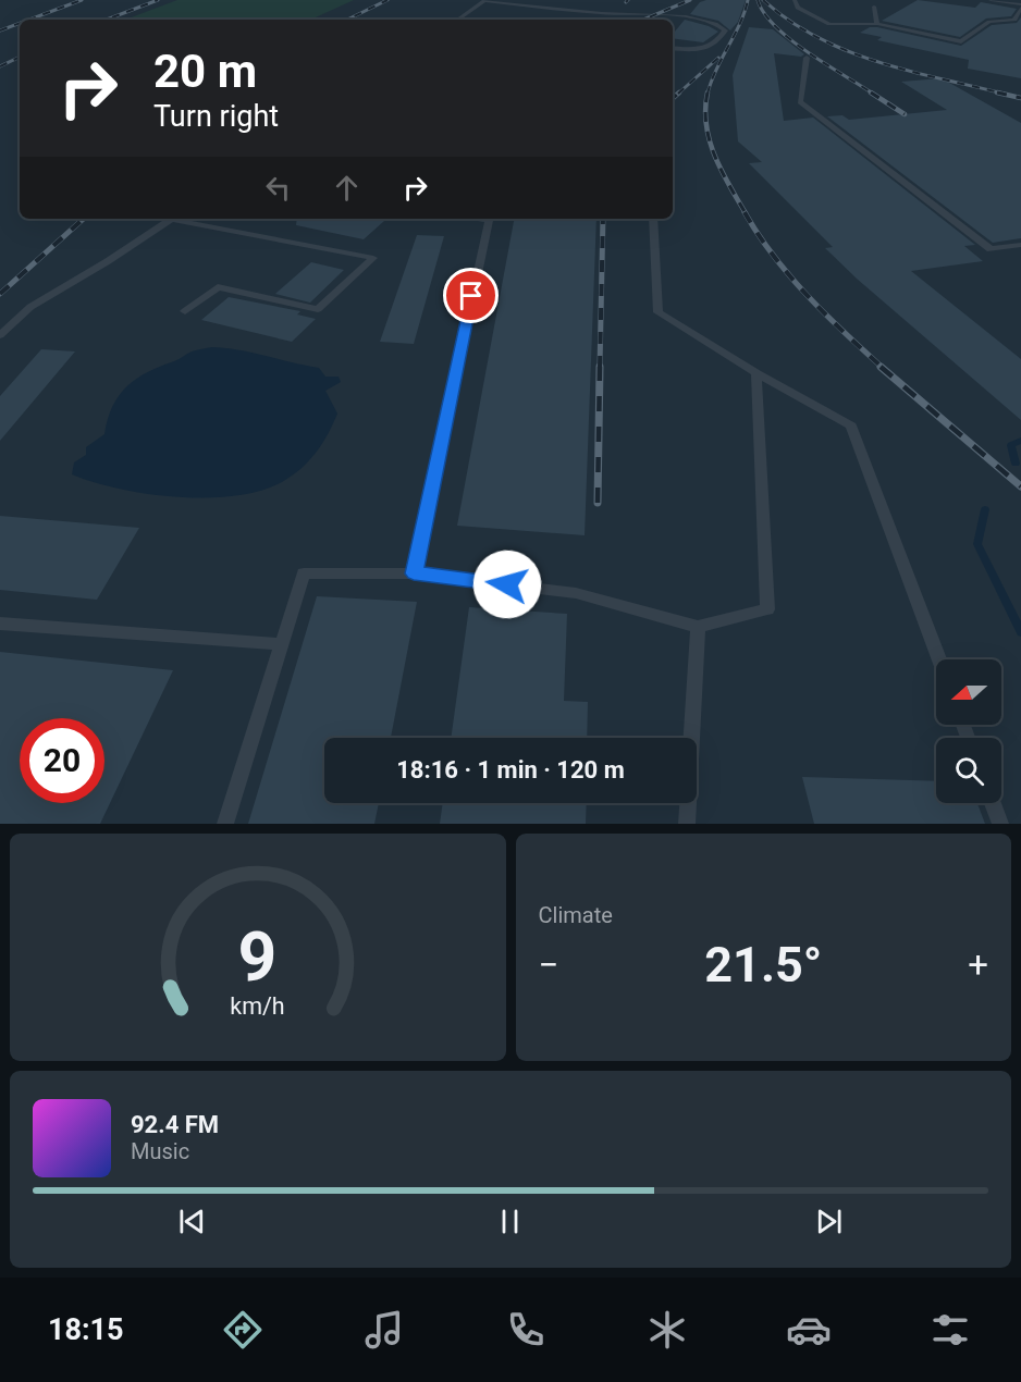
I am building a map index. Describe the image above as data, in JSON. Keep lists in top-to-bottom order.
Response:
{
  "north": "left",
  "page": {
    "turn": ["20 m", "Turn right"],
    "limit": "20",
    "trip": "18:16 · 1 min · 120 m",
    "tile": "Climate",
    "heat": ["−", "21.5°", "+"],
    "song": ["92.4 FM", "Music"],
    "tabs": "18:15",
    "gauge": ["9", "km/h"]
  }
}
